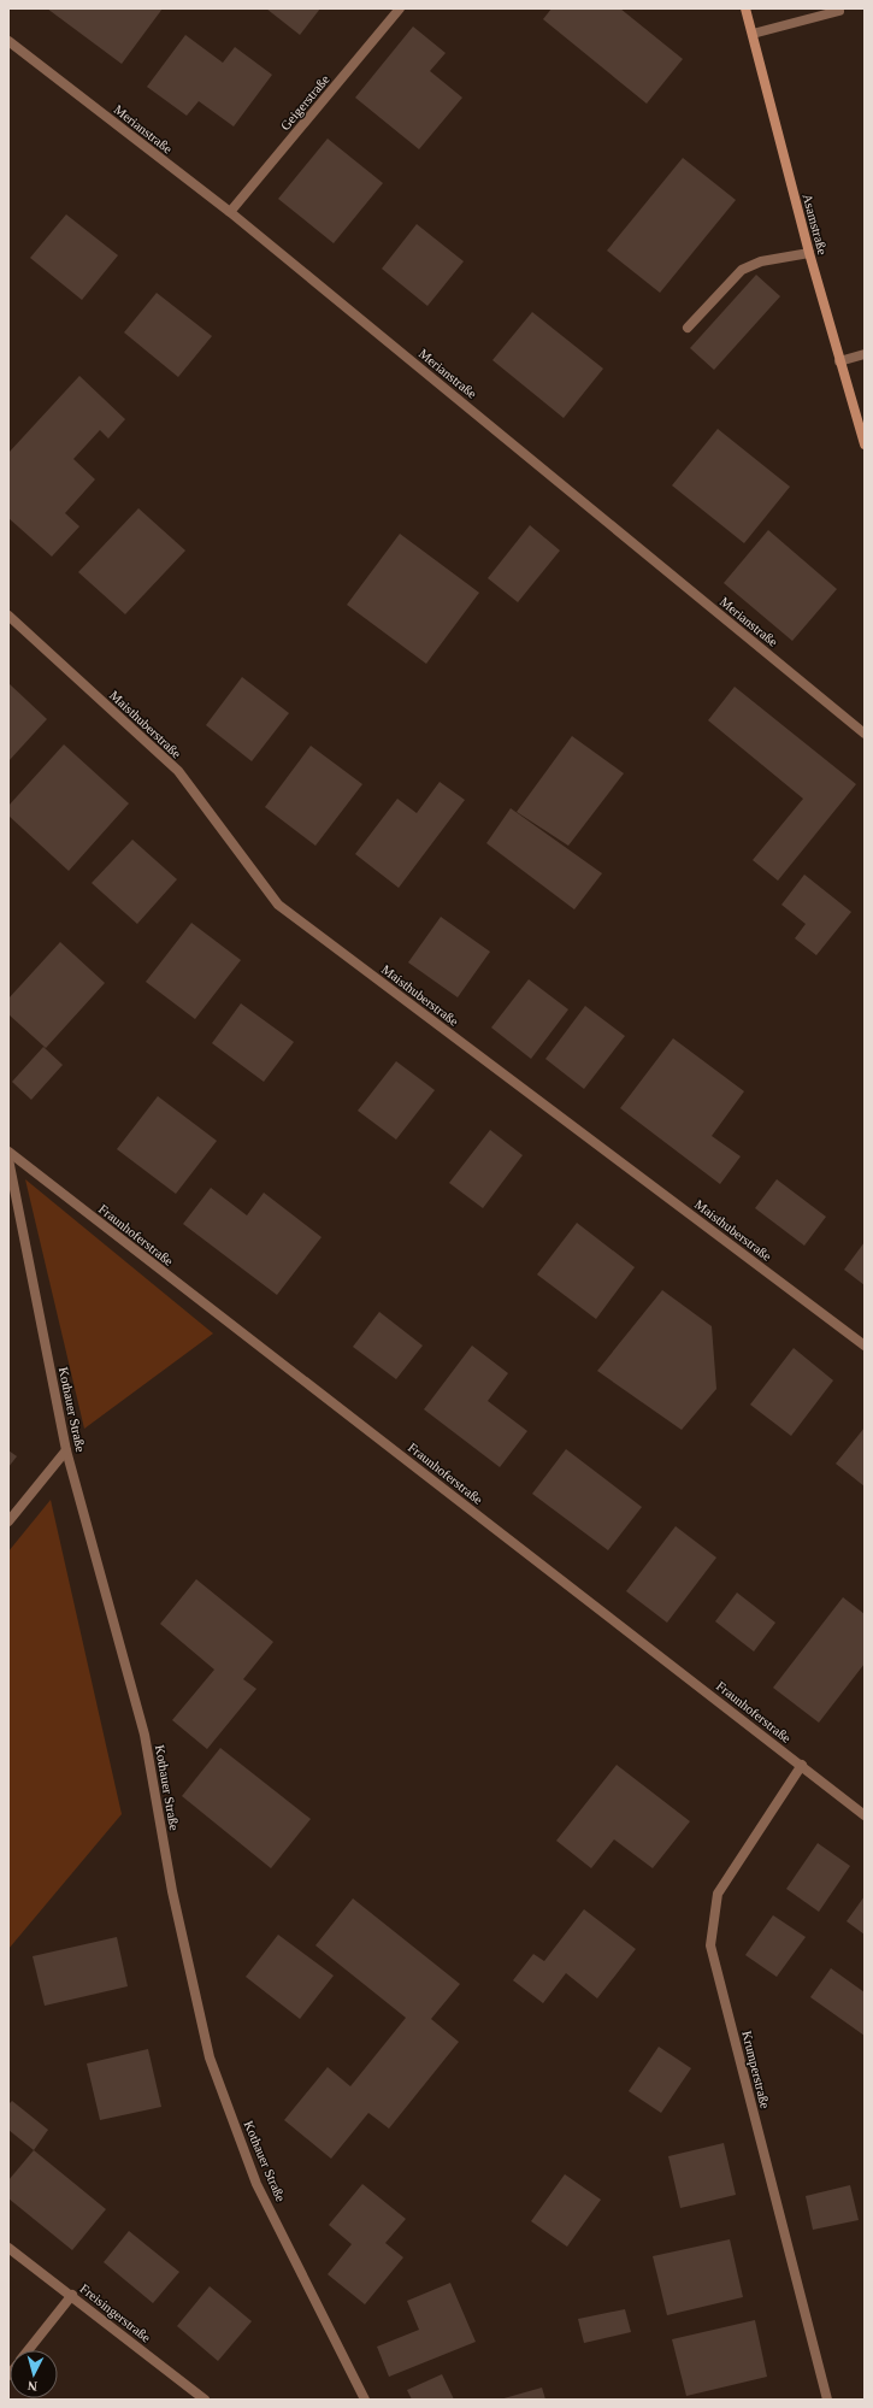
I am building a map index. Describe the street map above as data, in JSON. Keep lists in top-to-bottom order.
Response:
{
  "streets": {
    "street": [
      "Geigerstraße",
      "Merianstraße",
      "Asamstraße",
      "Maisthuberstraße",
      "Fraunhoferstraße",
      "Kothauer Straße",
      "Krumperstraße",
      "Freisingerstraße"
    ]
  },
  "crossings": [
    ["Geigerstraße", "Merianstraße"],
    ["Fraunhoferstraße", "Krumperstraße"]
  ],
  "north": "bottom"
}
